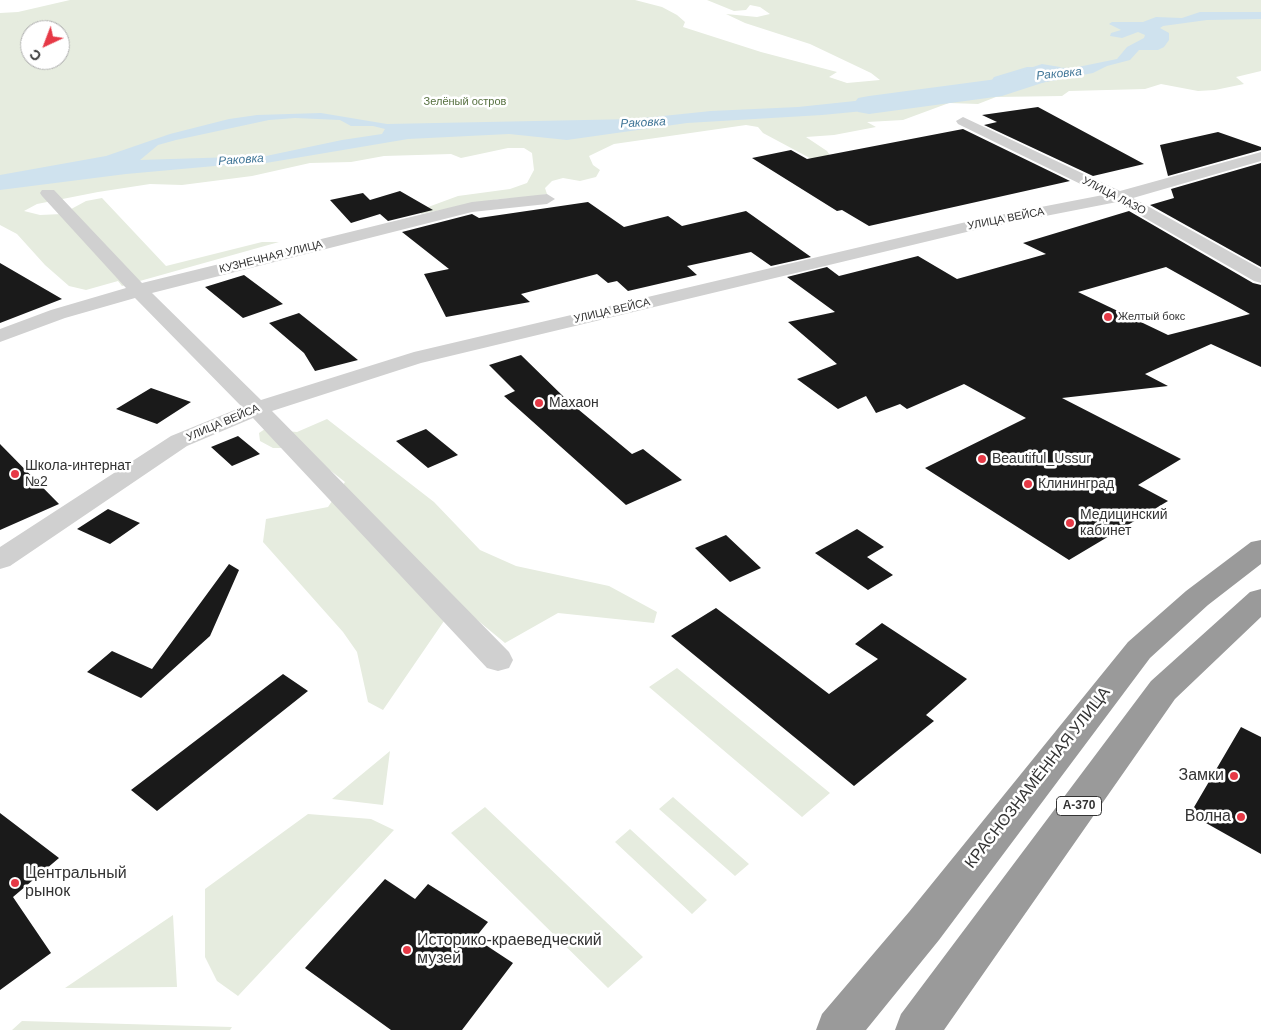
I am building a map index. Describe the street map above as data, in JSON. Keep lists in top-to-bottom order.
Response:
{
  "streets": {
    "highway": ["КРАСНОЗНАМЁННАЯ УЛИЦА", "А-370"],
    "street": ["УЛИЦА ЛАЗО", "УЛИЦА ВЕЙСА", "КУЗНЕЧНАЯ УЛИЦА"]
  },
  "crossings": [
    ["УЛИЦА ЛАЗО", "УЛИЦА ВЕЙСА"]
  ],
  "water": ["Раковка"],
  "parks": ["Зелёный остров"],
  "places": [
    "Желтый бокс",
    "Махаон",
    "Beautiful_Ussur",
    "Школа-интернат №2",
    "Клининград",
    "Медицинский кабинет",
    "Замки",
    "Волна",
    "Центральный рынок",
    "Историко-краеведческий музей"
  ],
  "north": "bottom left"
}
